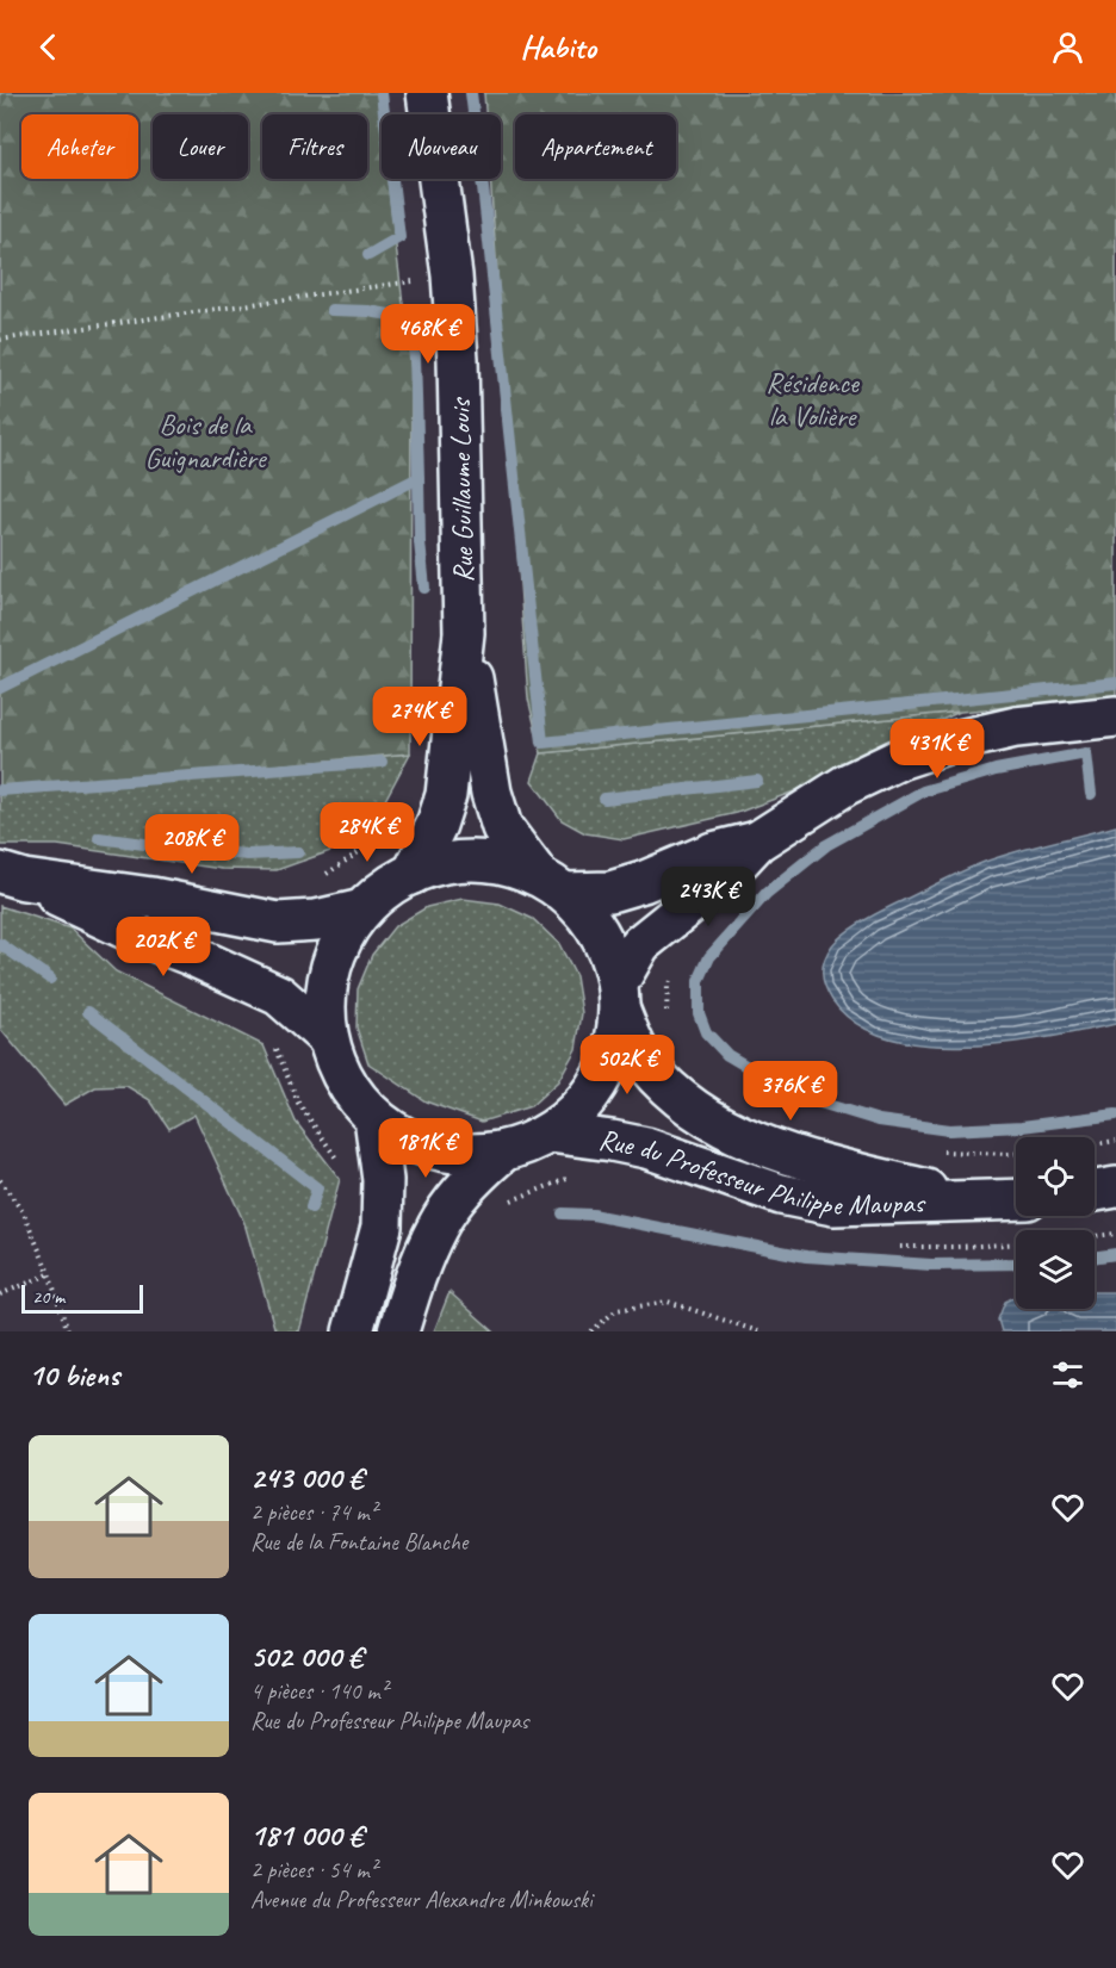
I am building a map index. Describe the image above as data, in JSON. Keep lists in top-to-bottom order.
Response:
{
  "streets": {
    "street": ["Rue Guillaume Louis", "Rue du Professeur Philippe Maupas"]
  },
  "crossings": [
    ["Rue Guillaume Louis", "Rue du Professeur Philippe Maupas"]
  ],
  "parks": ["Résidence la Volière", "Bois de la Guignardière"],
  "scale_bar": "20 m",
  "page": {
    "header": "Habito",
    "chip": [
      "Acheter",
      "Louer",
      "Filtres",
      "Nouveau",
      "Appartement"
    ],
    "price": [
      "468K €",
      "274K €",
      "431K €",
      "284K €",
      "208K €",
      "243K €",
      "202K €",
      "502K €",
      "376K €",
      "181K €"
    ],
    "scale": "20 m",
    "heading": "10 biens",
    "list": [
      {
        "name": "243 000 €",
        "note": "2 pièces · 74 m² · Rue de la Fontaine Blanche"
      },
      {
        "name": "502 000 €",
        "note": "4 pièces · 140 m² · Rue du Professeur Philippe Maupas"
      },
      {
        "name": "181 000 €",
        "note": "2 pièces · 54 m² · Avenue du Professeur Alexandre Minkowski"
      }
    ]
  }
}
